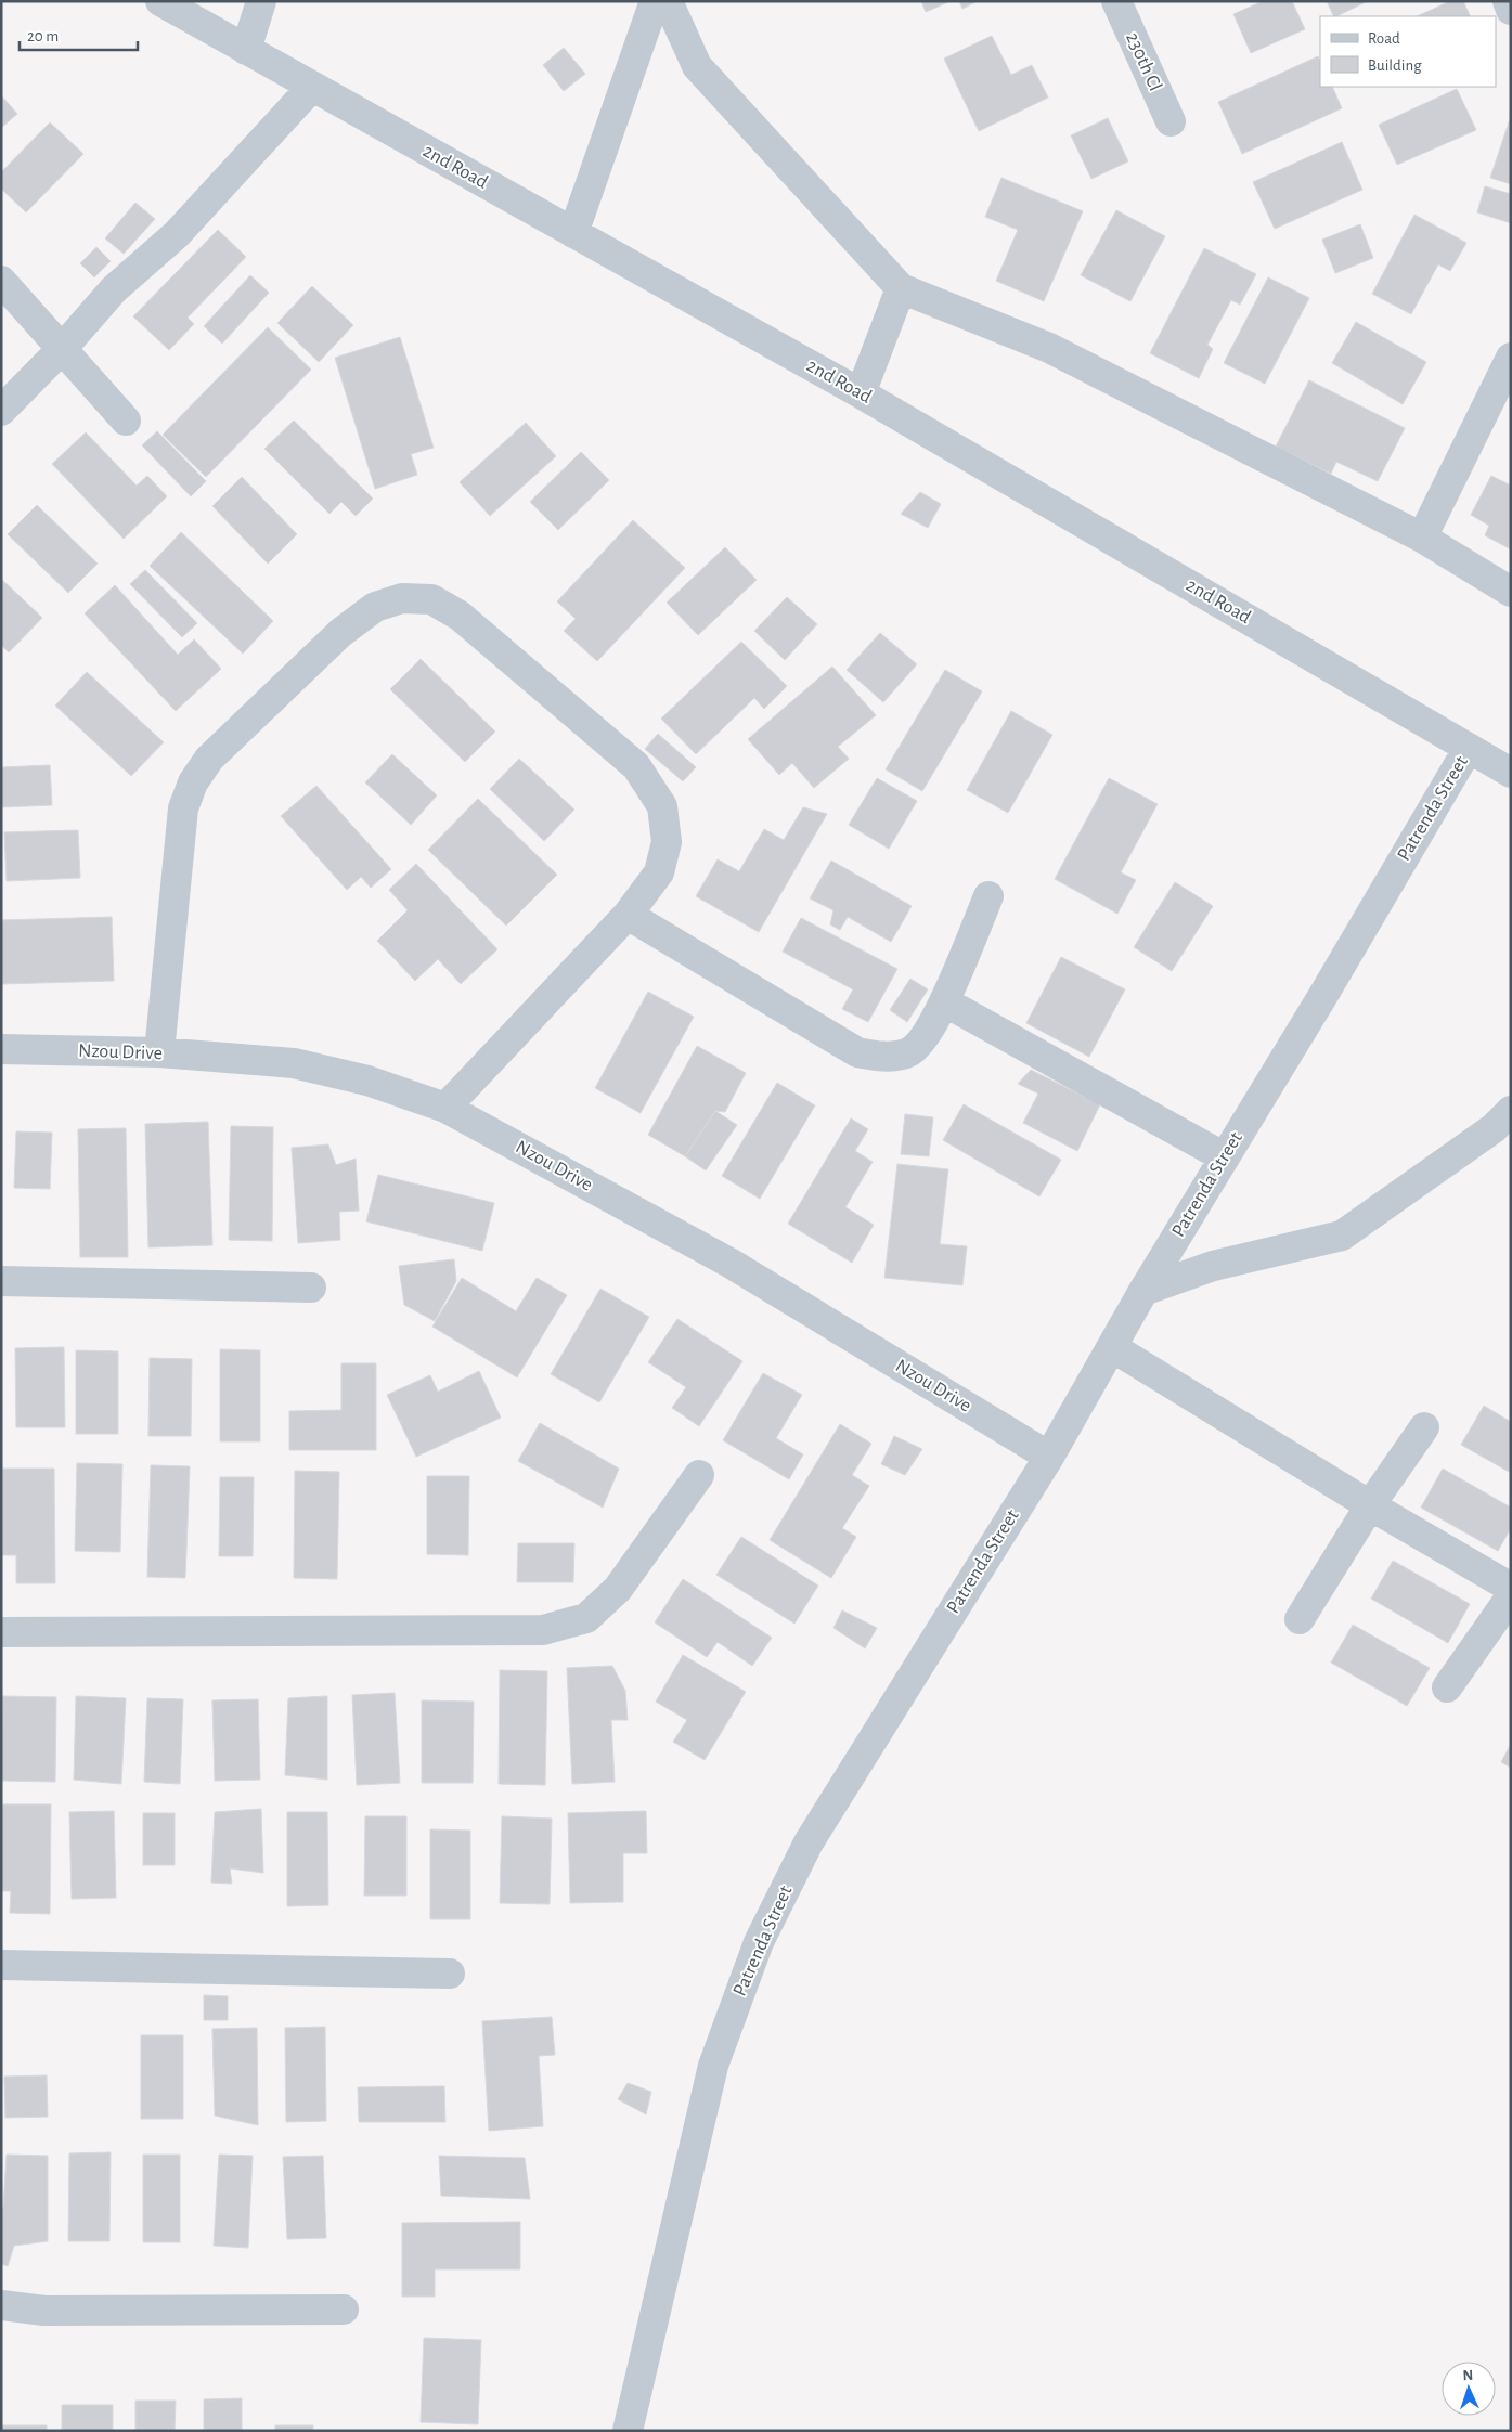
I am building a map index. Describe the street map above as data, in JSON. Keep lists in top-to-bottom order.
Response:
{
  "streets": {
    "street": [
      "230th Cl",
      "2nd Road",
      "Patrenda Street",
      "Nzou Drive"
    ]
  },
  "crossings": [
    ["2nd Road", "Patrenda Street"],
    ["Patrenda Street", "Nzou Drive"]
  ],
  "legend": ["Road", "Building"],
  "scale_bar": "20 m",
  "north": "top"
}
